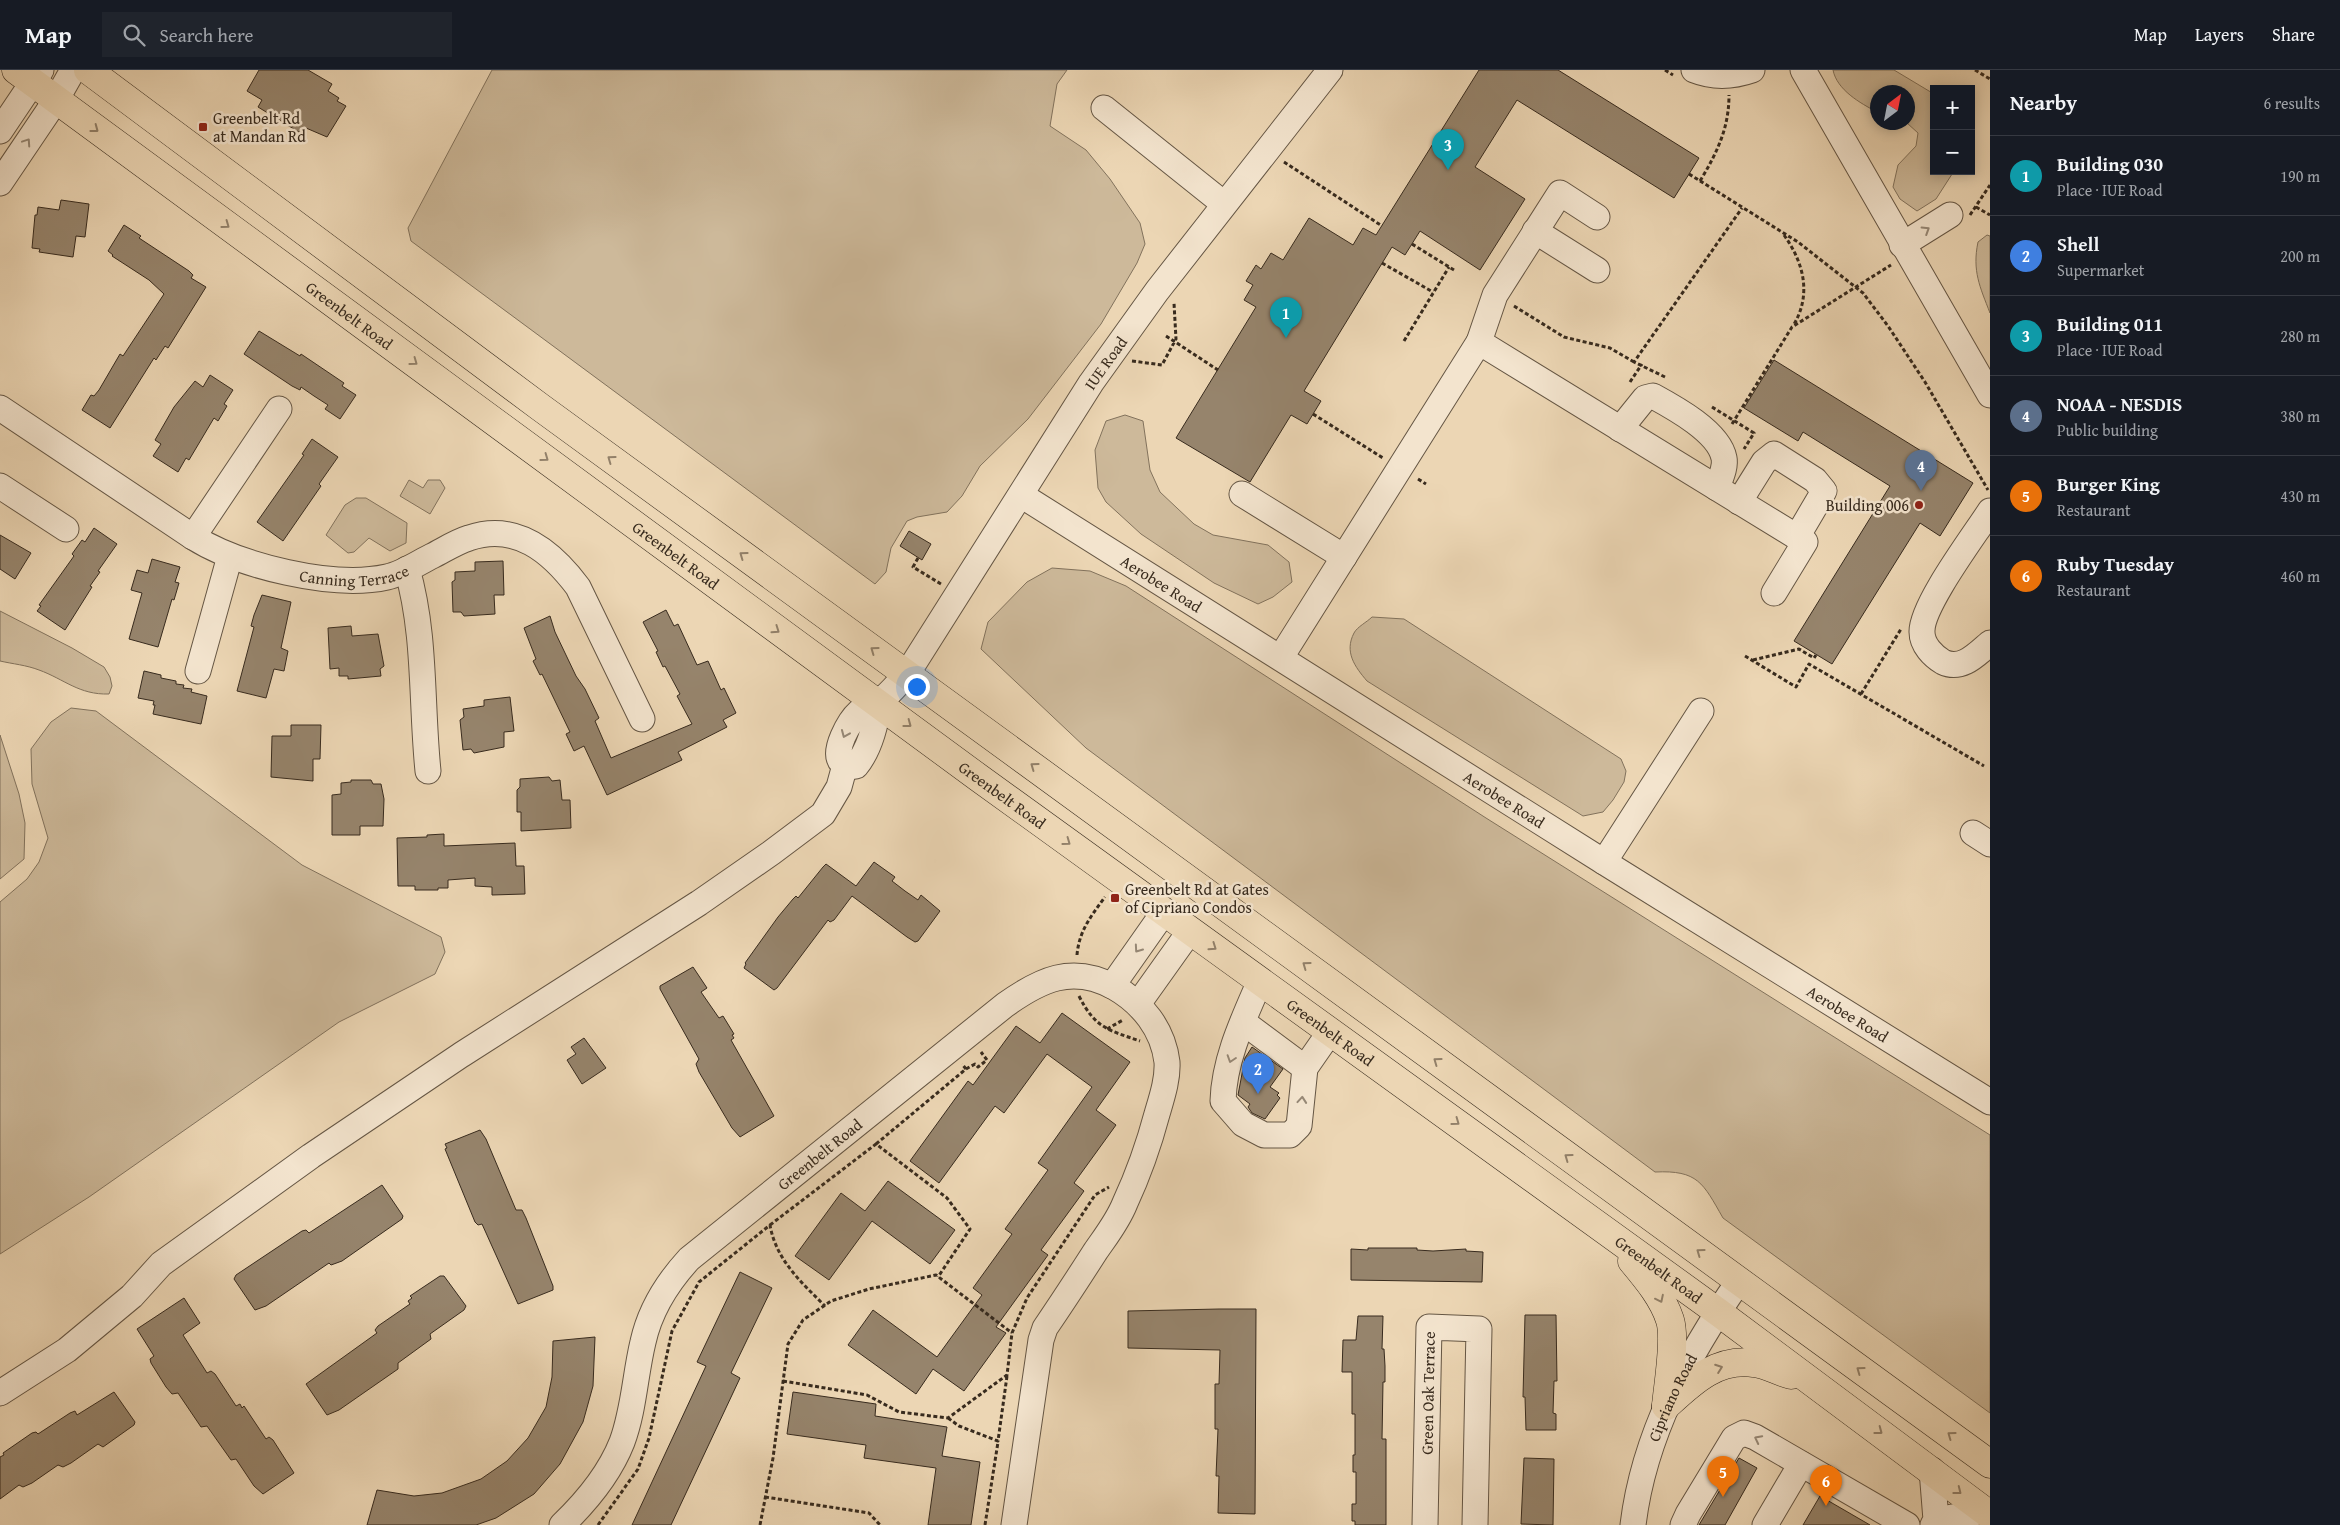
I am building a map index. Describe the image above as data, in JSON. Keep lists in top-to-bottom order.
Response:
{
  "streets": {
    "main road": ["Greenbelt Road"],
    "street": [
      "IUE Road",
      "Canning Terrace",
      "Aerobee Road",
      "Green Oak Terrace",
      "Cipriano Road"
    ]
  },
  "crossings": [
    ["Greenbelt Road", "IUE Road"],
    ["Greenbelt Road", "Cipriano Road"],
    ["IUE Road", "Aerobee Road"]
  ],
  "places": {
    "transit": ["Greenbelt Rd at Mandan Rd", "Greenbelt Rd at Gates of Cipriano Condos"],
    "other": ["Building 006"]
  },
  "north": "top right",
  "page": {
    "header": "Map",
    "search": "Search here",
    "nav": ["Map", "Layers", "Share"],
    "heading": ["Nearby", "6 results"],
    "map_buttons": ["+", "−"],
    "pins": [
      "3",
      "1",
      "4",
      "2",
      "5",
      "6"
    ],
    "list": [
      {
        "mark": "1",
        "name": "Building 030",
        "note": "Place · IUE Road",
        "value": "190 m"
      },
      {
        "mark": "2",
        "name": "Shell",
        "note": "Supermarket",
        "value": "200 m"
      },
      {
        "mark": "3",
        "name": "Building 011",
        "note": "Place · IUE Road",
        "value": "280 m"
      },
      {
        "mark": "4",
        "name": "NOAA - NESDIS",
        "note": "Public building",
        "value": "380 m"
      },
      {
        "mark": "5",
        "name": "Burger King",
        "note": "Restaurant",
        "value": "430 m"
      },
      {
        "mark": "6",
        "name": "Ruby Tuesday",
        "note": "Restaurant",
        "value": "460 m"
      }
    ]
  }
}
